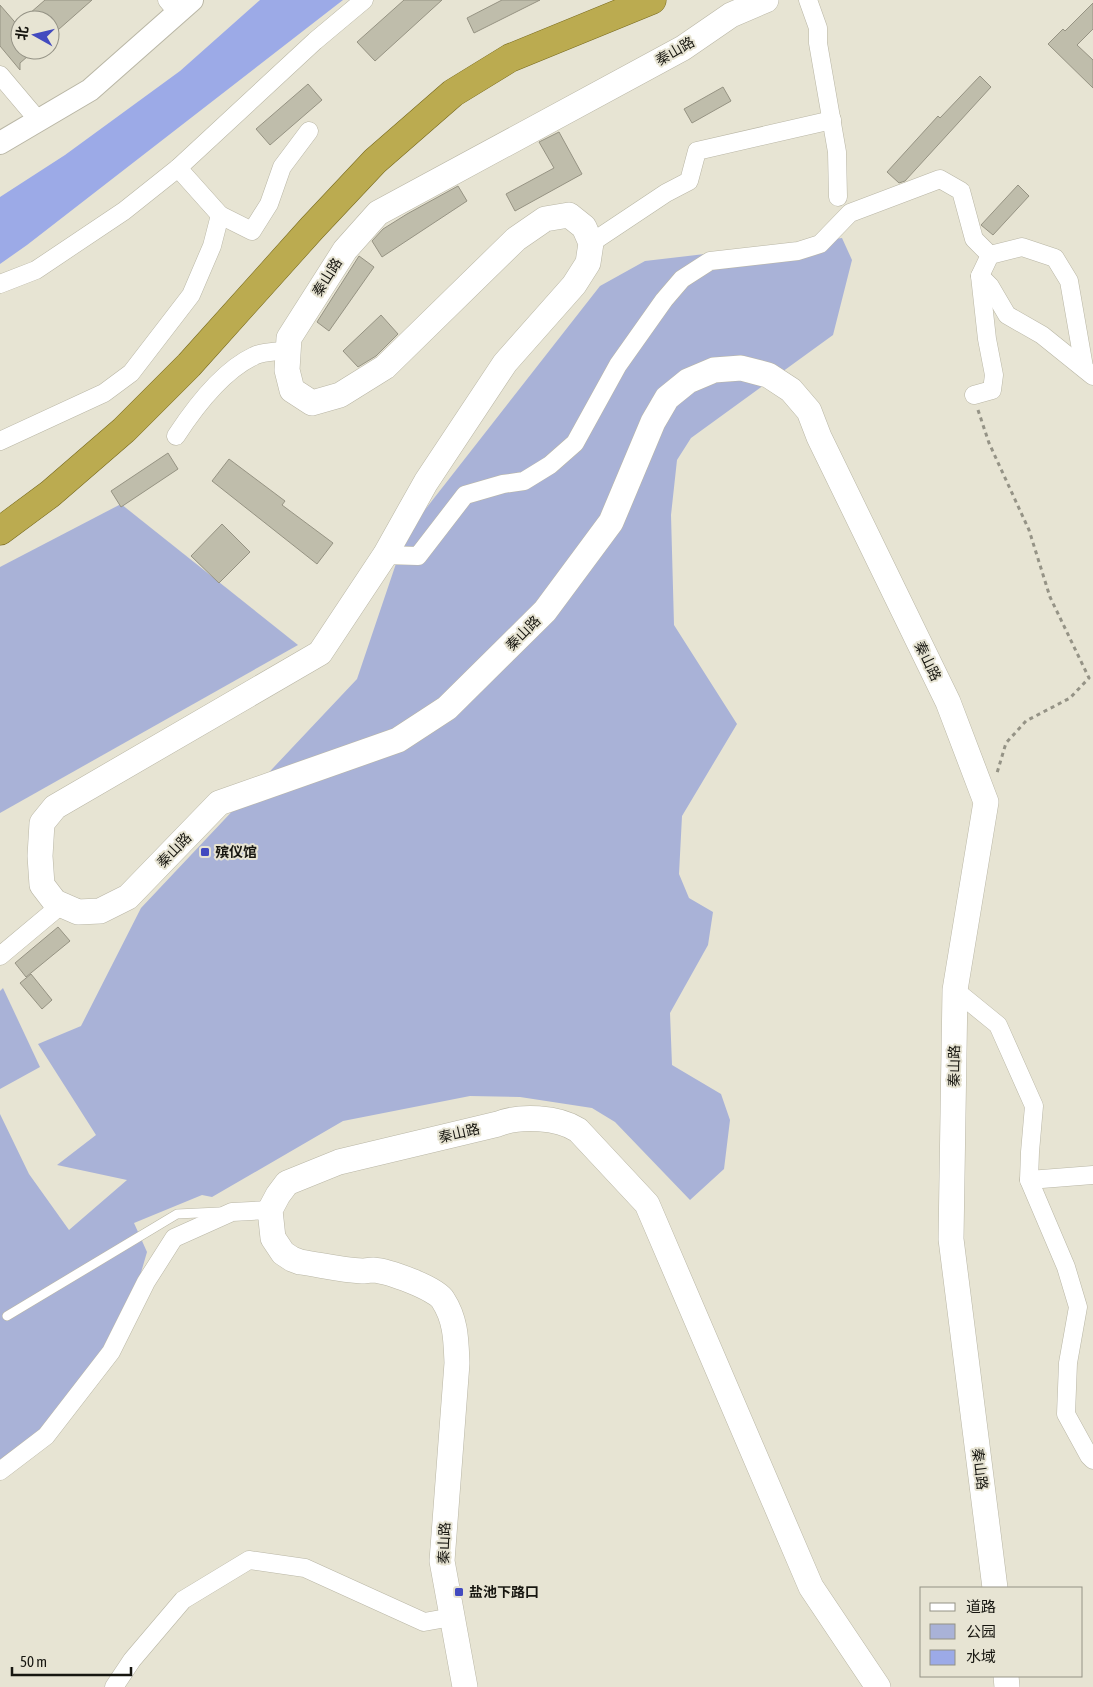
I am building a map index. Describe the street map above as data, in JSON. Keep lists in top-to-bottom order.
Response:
{
  "streets": {
    "main road": ["秦山路"]
  },
  "places": {
    "transit": ["殡仪馆", "盐池下路口"]
  },
  "legend": ["道路", "公园", "水域"],
  "scale_bar": "50 m",
  "north": "left"
}
